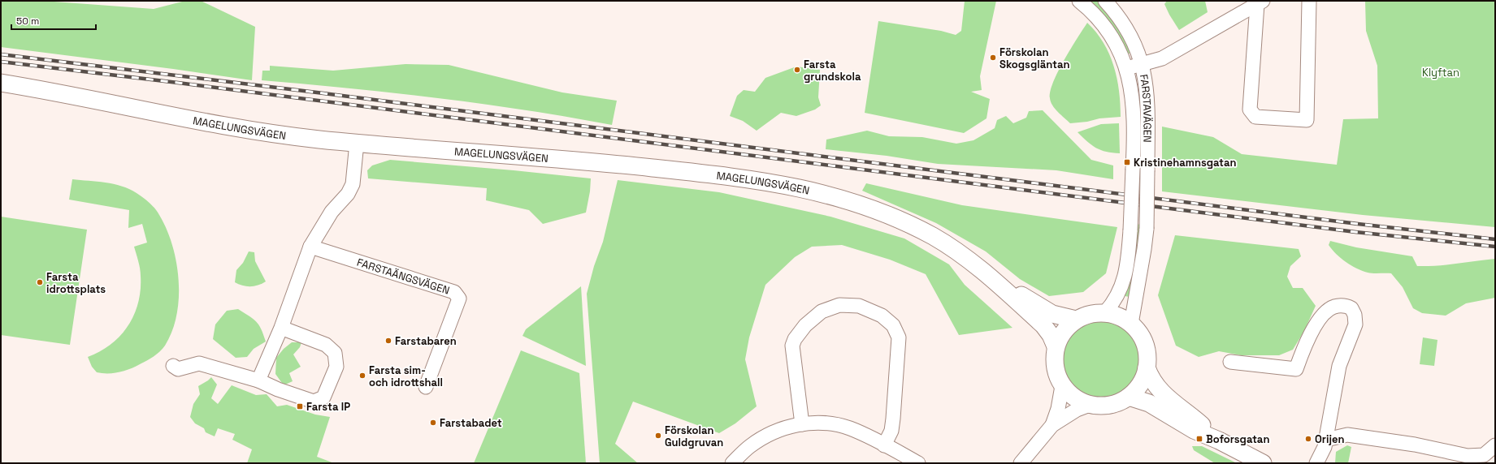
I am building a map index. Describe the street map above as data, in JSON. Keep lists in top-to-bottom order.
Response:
{
  "streets": {
    "main road": ["MAGELUNGSVÄGEN"],
    "street": ["FARSTAVÄGEN", "FARSTAÄNGSVÄGEN"]
  },
  "crossings": [
    ["FARSTAVÄGEN", "MAGELUNGSVÄGEN"]
  ],
  "parks": ["Klyftan"],
  "places": {
    "other": [
      "Förskolan Skogsgläntan",
      "Farsta grundskola",
      "Farsta idrottsplats",
      "Farstabaren",
      "Farsta sim- och idrottshall",
      "Farstabadet",
      "Förskolan Guldgruvan",
      "Orijen"
    ],
    "transit": ["Kristinehamnsgatan", "Farsta IP", "Boforsgatan"]
  },
  "scale_bar": "50 m"
}
